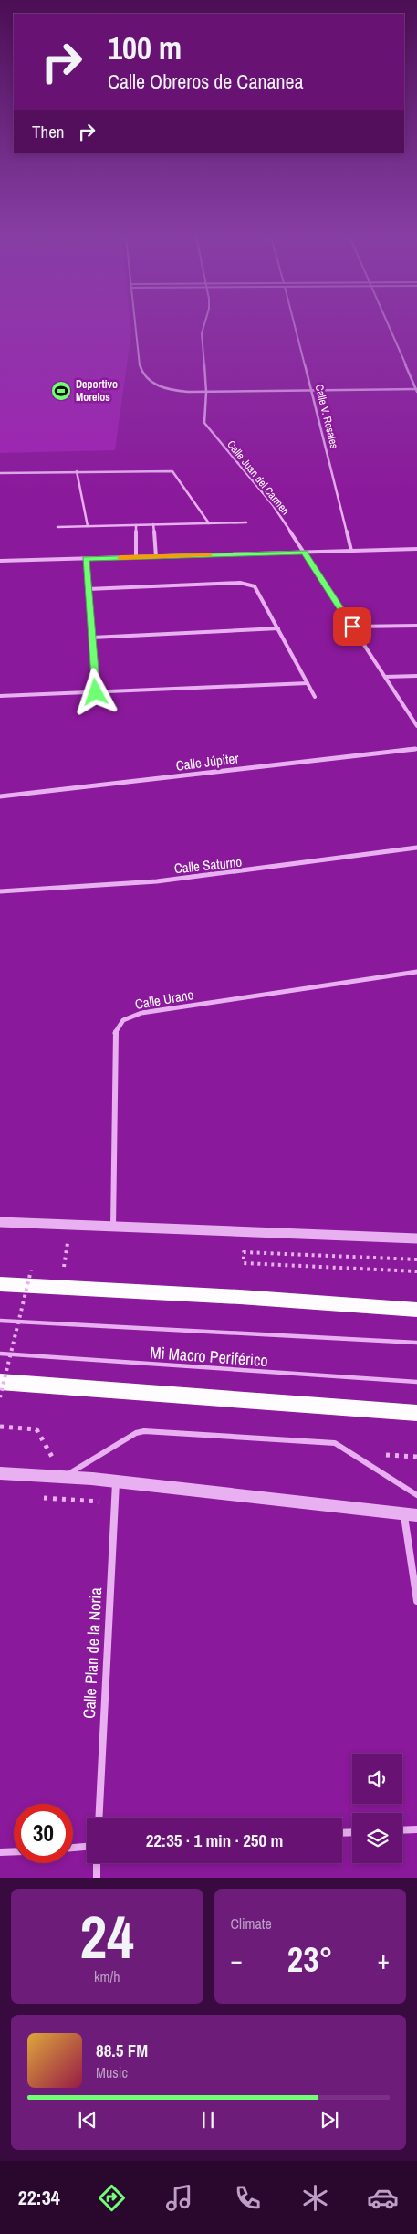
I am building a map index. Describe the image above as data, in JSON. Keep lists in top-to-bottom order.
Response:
{
  "streets": {
    "street": [
      "Calle V. Rosales",
      "Calle Juan del Carmen",
      "Calle Júpiter",
      "Calle Saturno",
      "Calle Urano",
      "Calle Plan de la Noria"
    ],
    "lane": ["Mi Macro Periférico"]
  },
  "places": {
    "sports": ["Deportivo Morelos"]
  },
  "page": {
    "turn": ["100 m", "Calle Obreros de Cananea"],
    "then": "Then",
    "limit": "30",
    "trip": "22:35 · 1 min · 250 m",
    "tile": [
      ["24", "km/h"],
      "Climate"
    ],
    "heat": ["−", "23°", "+"],
    "song": ["88.5 FM", "Music"],
    "tabs": "22:34"
  }
}
